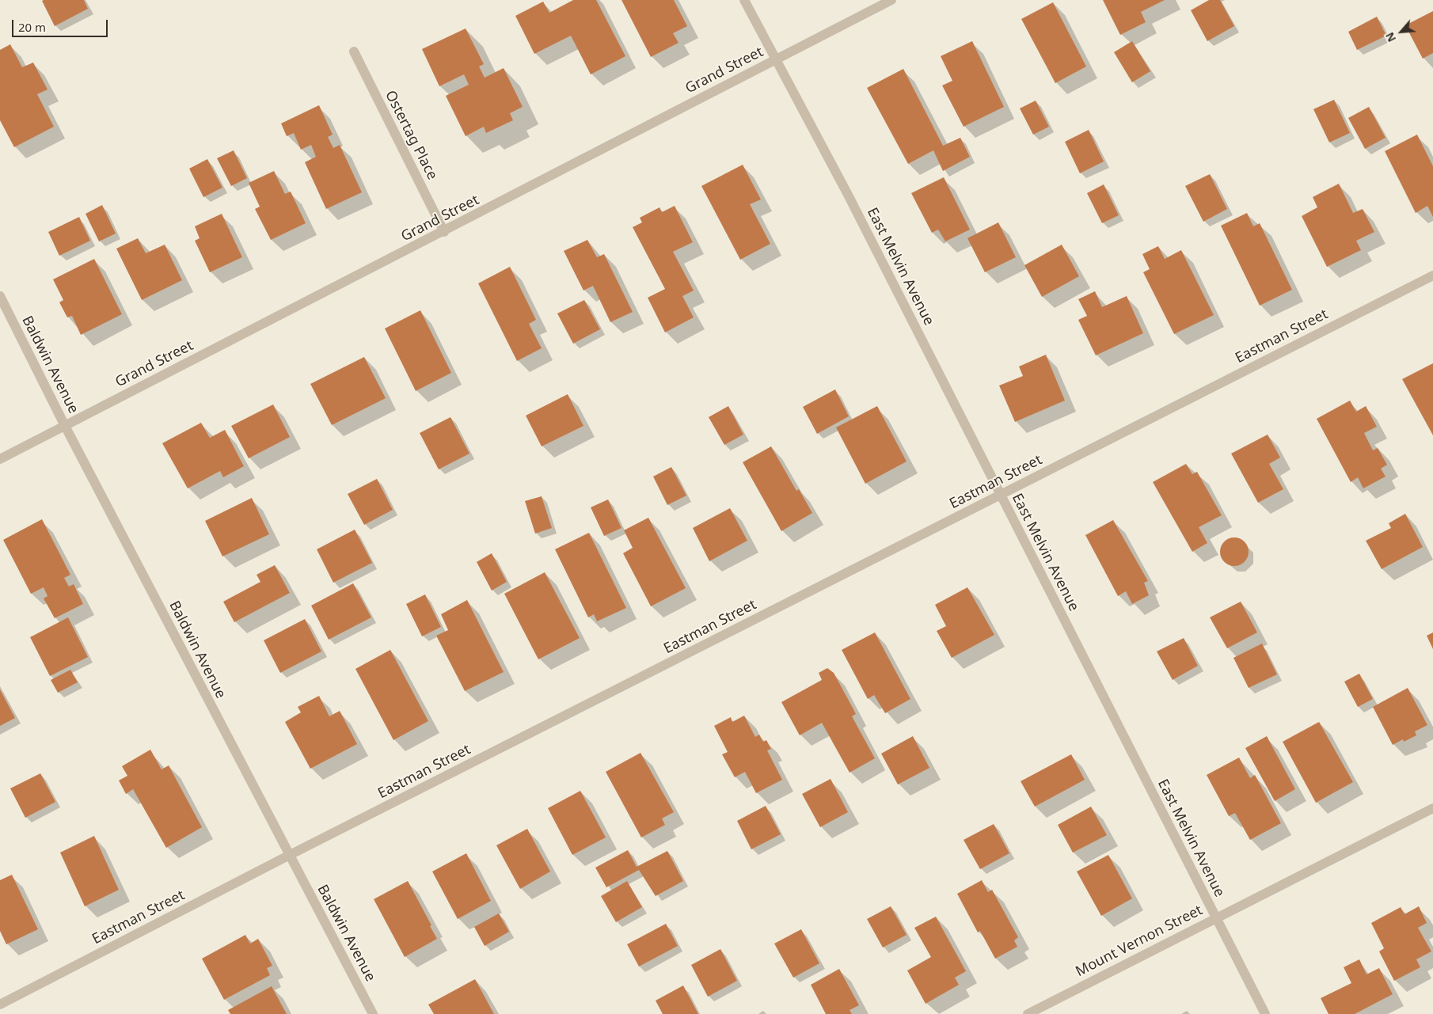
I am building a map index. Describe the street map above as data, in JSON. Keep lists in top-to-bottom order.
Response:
{
  "streets": {
    "street": [
      "Grand Street",
      "Ostertag Place",
      "East Melvin Avenue",
      "Eastman Street",
      "Baldwin Avenue",
      "Mount Vernon Street"
    ]
  },
  "crossings": [
    ["Grand Street", "Ostertag Place"],
    ["Grand Street", "East Melvin Avenue"],
    ["Grand Street", "Baldwin Avenue"],
    ["East Melvin Avenue", "Eastman Street"],
    ["East Melvin Avenue", "Mount Vernon Street"],
    ["Eastman Street", "Baldwin Avenue"]
  ],
  "scale_bar": "20 m",
  "north": "bottom left"
}
